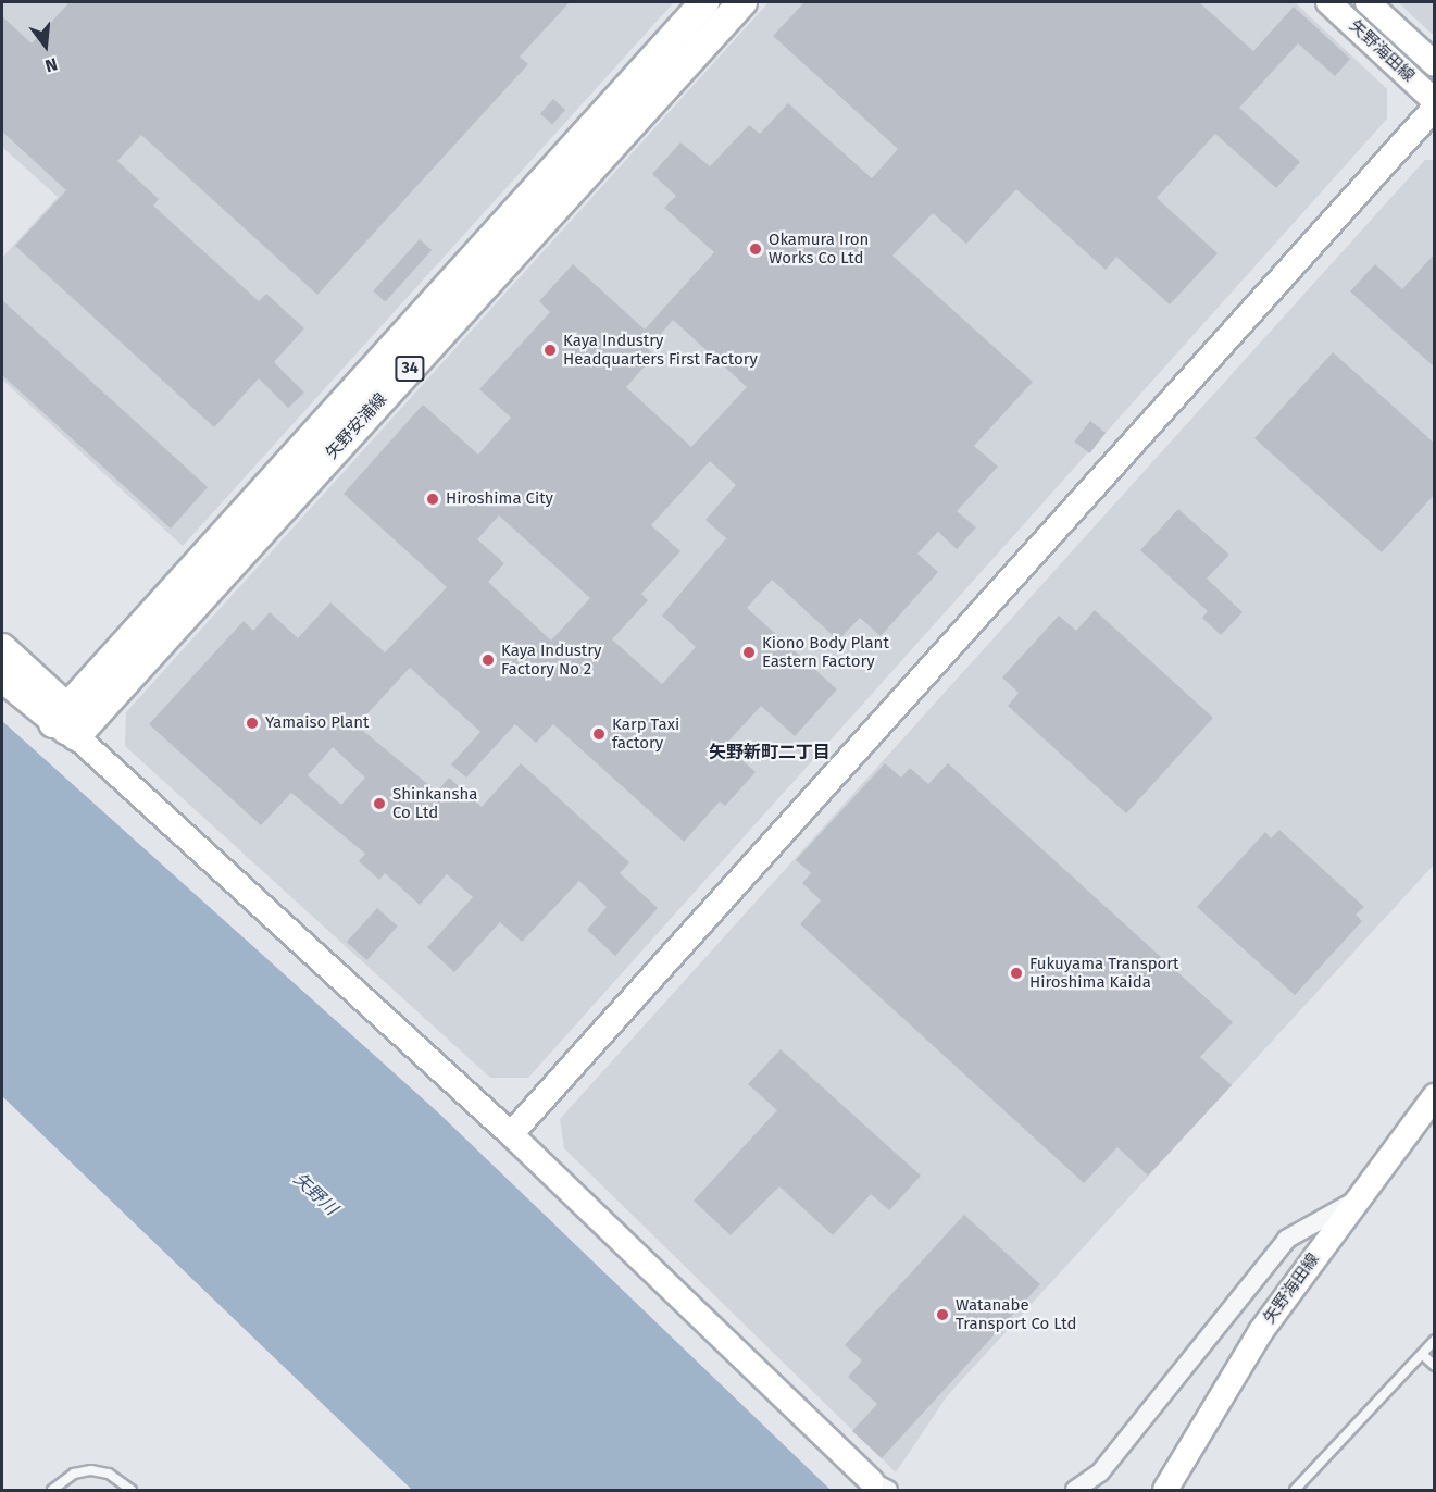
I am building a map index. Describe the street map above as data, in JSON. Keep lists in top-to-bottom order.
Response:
{
  "streets": {
    "main road": ["34", "矢野安浦線"],
    "street": ["矢野海田線"]
  },
  "districts": ["矢野新町二丁目"],
  "water": ["矢野川"],
  "places": [
    "Okamura Iron Works Co Ltd",
    "Kaya Industry Headquarters First Factory",
    "Hiroshima City",
    "Kiono Body Plant Eastern Factory",
    "Kaya Industry Factory No 2",
    "Yamaiso Plant",
    "Karp Taxi factory",
    "Shinkansha Co Ltd",
    "Fukuyama Transport Hiroshima Kaida",
    "Watanabe Transport Co Ltd"
  ],
  "north": "bottom"
}
